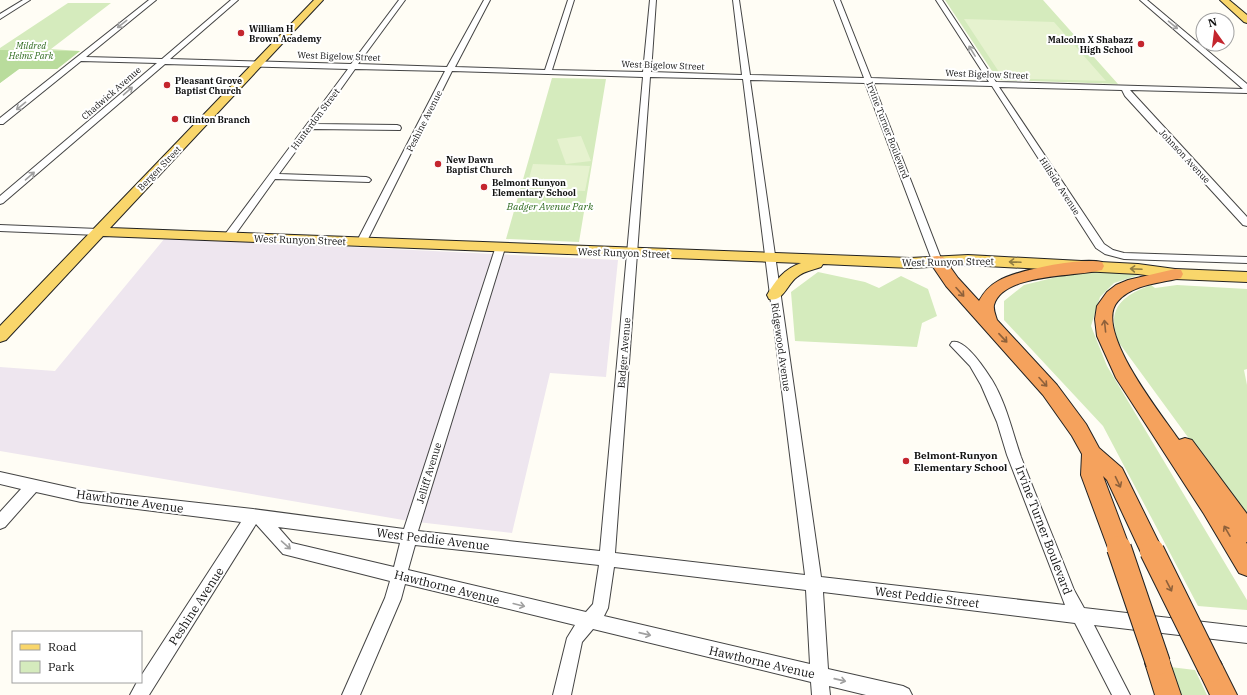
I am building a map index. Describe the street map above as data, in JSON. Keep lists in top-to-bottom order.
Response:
{
  "streets": {
    "main road": ["Bergen Street", "West Runyon Street"],
    "street": [
      "West Bigelow Street",
      "Chadwick Avenue",
      "Hunterdon Street",
      "Peshine Avenue",
      "Irvine Turner Boulevard",
      "Johnson Avenue",
      "Hillside Avenue",
      "Ridgewood Avenue",
      "Badger Avenue",
      "Jelliff Avenue",
      "Hawthorne Avenue",
      "West Peddie Avenue",
      "West Peddie Street"
    ]
  },
  "crossings": [
    ["West Bigelow Street", "Chadwick Avenue"],
    ["West Bigelow Street", "Hunterdon Street"],
    ["West Bigelow Street", "Peshine Avenue"],
    ["West Bigelow Street", "Irvine Turner Boulevard"],
    ["West Bigelow Street", "Johnson Avenue"],
    ["West Bigelow Street", "Bergen Street"],
    ["West Bigelow Street", "Hillside Avenue"],
    ["West Bigelow Street", "Ridgewood Avenue"],
    ["West Bigelow Street", "Badger Avenue"],
    ["Hunterdon Street", "West Runyon Street"],
    ["Peshine Avenue", "West Runyon Street"],
    ["Peshine Avenue", "Hawthorne Avenue"],
    ["Peshine Avenue", "West Peddie Avenue"],
    ["Irvine Turner Boulevard", "West Runyon Street"],
    ["Irvine Turner Boulevard", "West Peddie Street"],
    ["Bergen Street", "West Runyon Street"],
    ["West Runyon Street", "Ridgewood Avenue"],
    ["West Runyon Street", "Badger Avenue"],
    ["West Runyon Street", "Jelliff Avenue"],
    ["Ridgewood Avenue", "Hawthorne Avenue"],
    ["Ridgewood Avenue", "West Peddie Street"],
    ["Badger Avenue", "Hawthorne Avenue"],
    ["Badger Avenue", "West Peddie Avenue"],
    ["Badger Avenue", "West Peddie Street"],
    ["Jelliff Avenue", "Hawthorne Avenue"],
    ["Jelliff Avenue", "West Peddie Avenue"],
    ["Hawthorne Avenue", "West Peddie Avenue"],
    ["West Peddie Avenue", "West Peddie Street"]
  ],
  "one_way": ["Hawthorne Avenue"],
  "parks": ["Mildred Helms Park", "Badger Avenue Park"],
  "places": [
    "William H Brown Academy",
    "Malcolm X Shabazz High School",
    "Pleasant Grove Baptist Church",
    "Clinton Branch",
    "New Dawn Baptist Church",
    "Belmont Runyon Elementary School",
    "Belmont-Runyon Elementary School"
  ],
  "legend": ["Road", "Park"],
  "north": "top"
}
